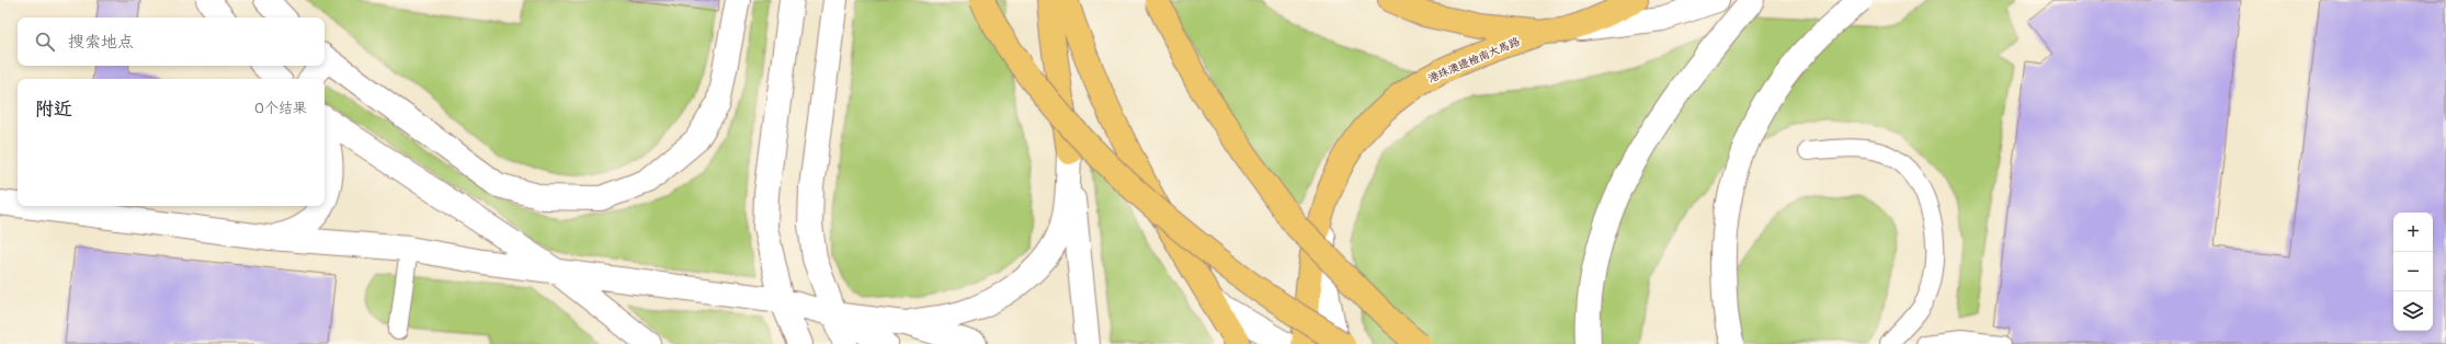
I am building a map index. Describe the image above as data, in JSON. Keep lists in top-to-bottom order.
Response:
{
  "streets": {
    "main road": ["港珠澳邊檢南大馬路"]
  },
  "page": {
    "search": "搜索地点",
    "heading": ["附近", "0个结果"],
    "map_buttons": ["+", "−"]
  }
}
